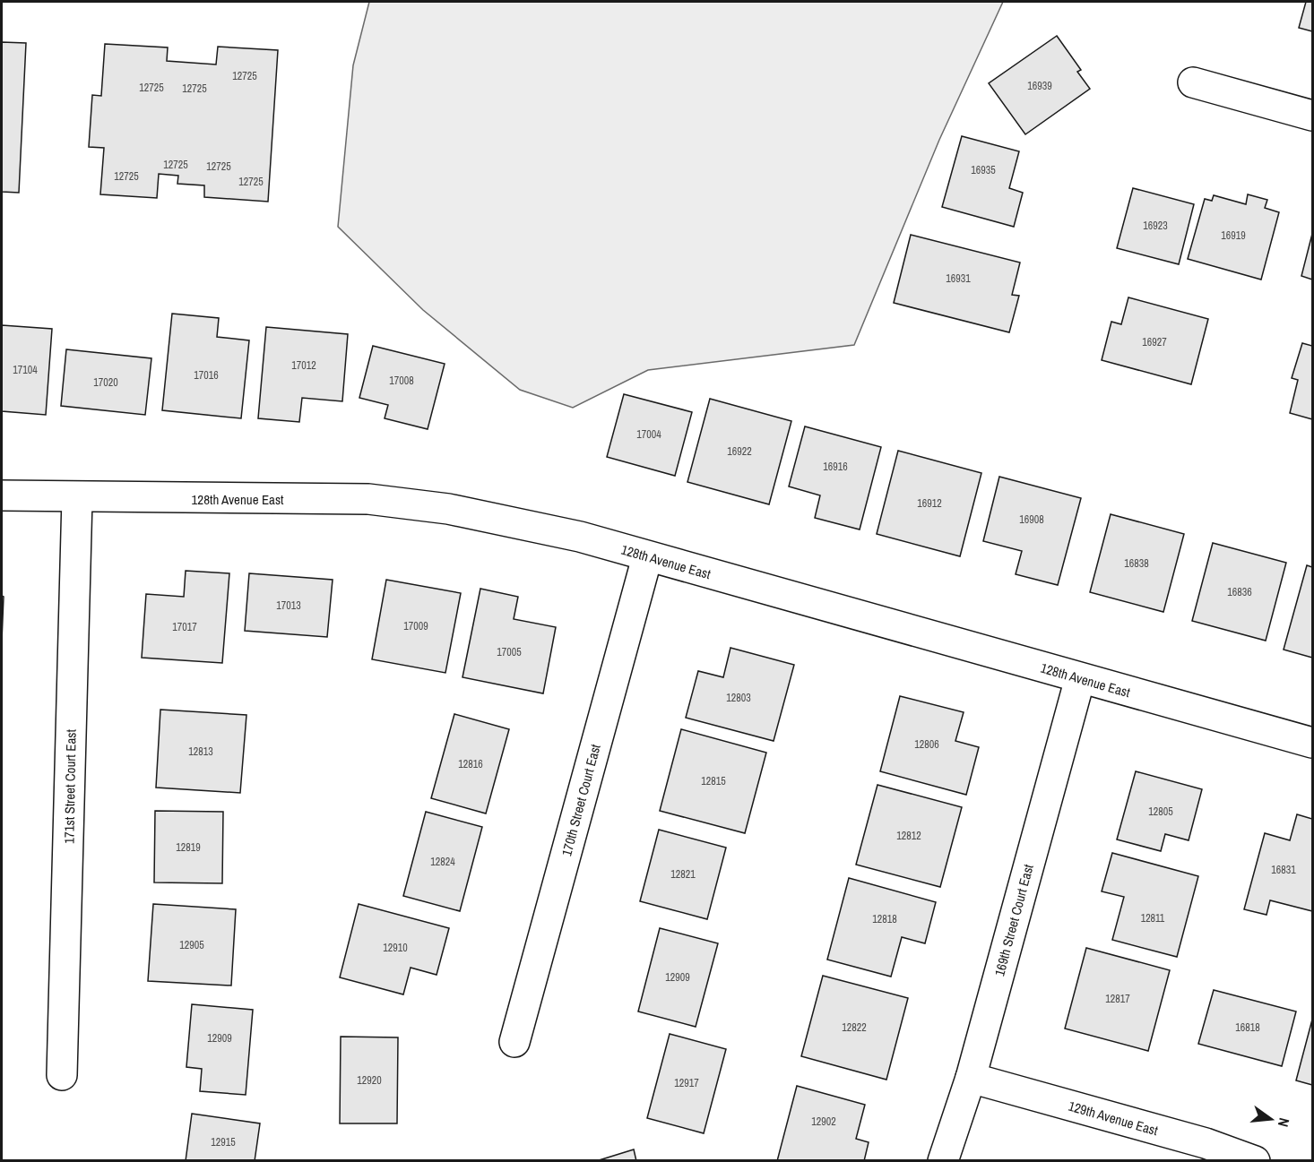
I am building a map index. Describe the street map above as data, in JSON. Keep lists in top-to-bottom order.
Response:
{
  "streets": {
    "street": [
      "128th Avenue East",
      "171st Street Court East",
      "170th Street Court East",
      "169th Street Court East",
      "129th Avenue East"
    ]
  },
  "crossings": [
    ["128th Avenue East", "171st Street Court East"],
    ["128th Avenue East", "170th Street Court East"],
    ["128th Avenue East", "169th Street Court East"],
    ["169th Street Court East", "129th Avenue East"]
  ],
  "house_numbers": [
    "12725",
    "16939",
    "12725",
    "12725",
    "12725",
    "12725",
    "16935",
    "12725",
    "12725",
    "16923",
    "16919",
    "16931",
    "16927",
    "17012",
    "17104",
    "17016",
    "17008",
    "17020",
    "17004",
    "16922",
    "16916",
    "16912",
    "16908",
    "16838",
    "16836",
    "17013",
    "17009",
    "17017",
    "17005",
    "12803",
    "12806",
    "12813",
    "12816",
    "12815",
    "12805",
    "12812",
    "12819",
    "12824",
    "16831",
    "12821",
    "12811",
    "12818",
    "12905",
    "12910",
    "12909",
    "12817",
    "12822",
    "16818",
    "12909",
    "12920",
    "12917",
    "12902",
    "12915"
  ],
  "north": "right"
}
